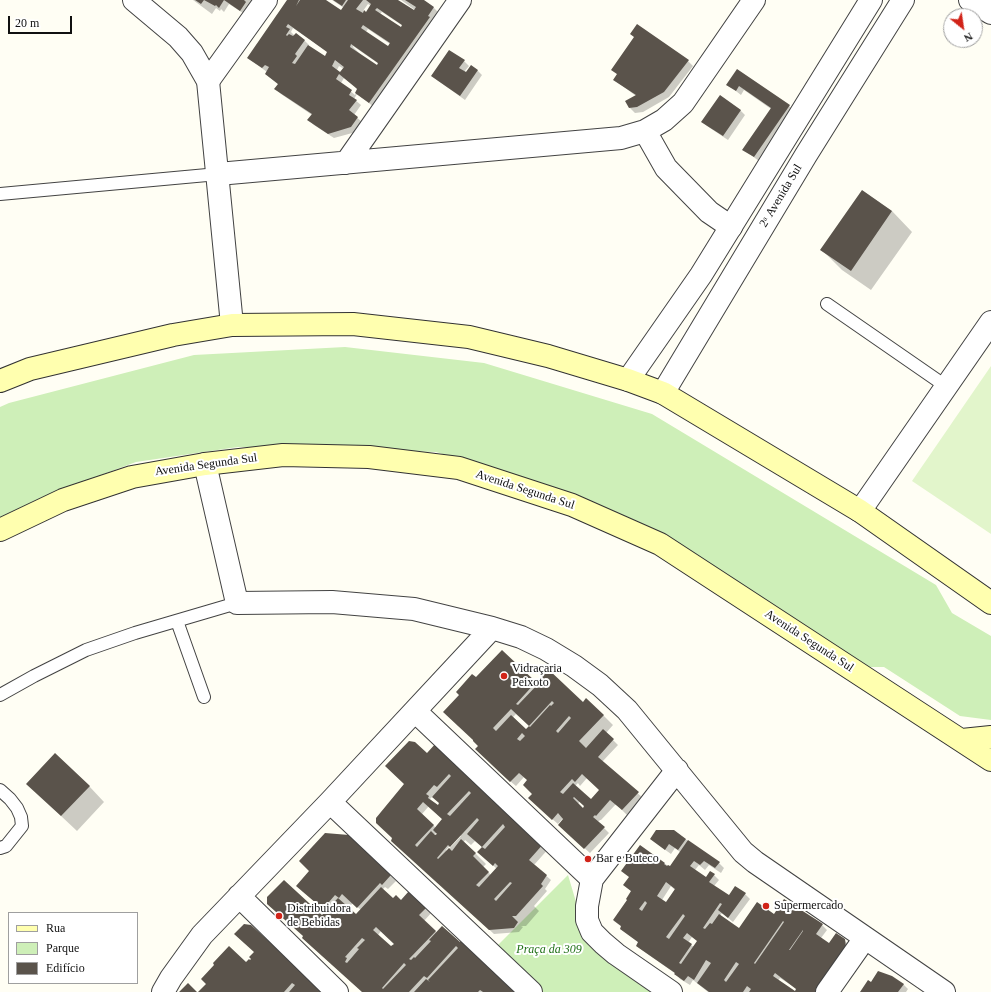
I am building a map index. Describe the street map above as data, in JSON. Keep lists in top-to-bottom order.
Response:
{
  "streets": {
    "main road": ["Avenida Segunda Sul"],
    "street": ["2ᵃ Avenida Sul"]
  },
  "parks": ["Praça da 309"],
  "places": [
    "Vidraçaria Peixoto",
    "Bar e Buteco",
    "Supermercado",
    "Distribuidora de Bebidas"
  ],
  "legend": ["Rua", "Parque", "Edifício"],
  "scale_bar": "20 m",
  "north": "bottom right"
}
